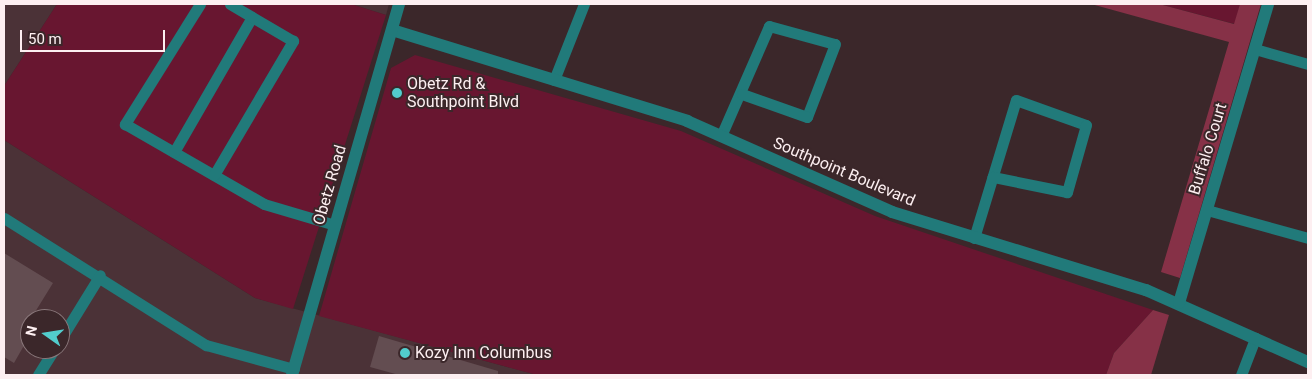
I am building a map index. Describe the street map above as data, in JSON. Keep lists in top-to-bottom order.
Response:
{
  "streets": {
    "street": ["Buffalo Court", "Southpoint Boulevard", "Obetz Road"]
  },
  "crossings": [
    ["Buffalo Court", "Southpoint Boulevard"],
    ["Southpoint Boulevard", "Obetz Road"]
  ],
  "places": ["Obetz Rd & Southpoint Blvd", "Kozy Inn Columbus"],
  "scale_bar": "50 m",
  "north": "left"
}
